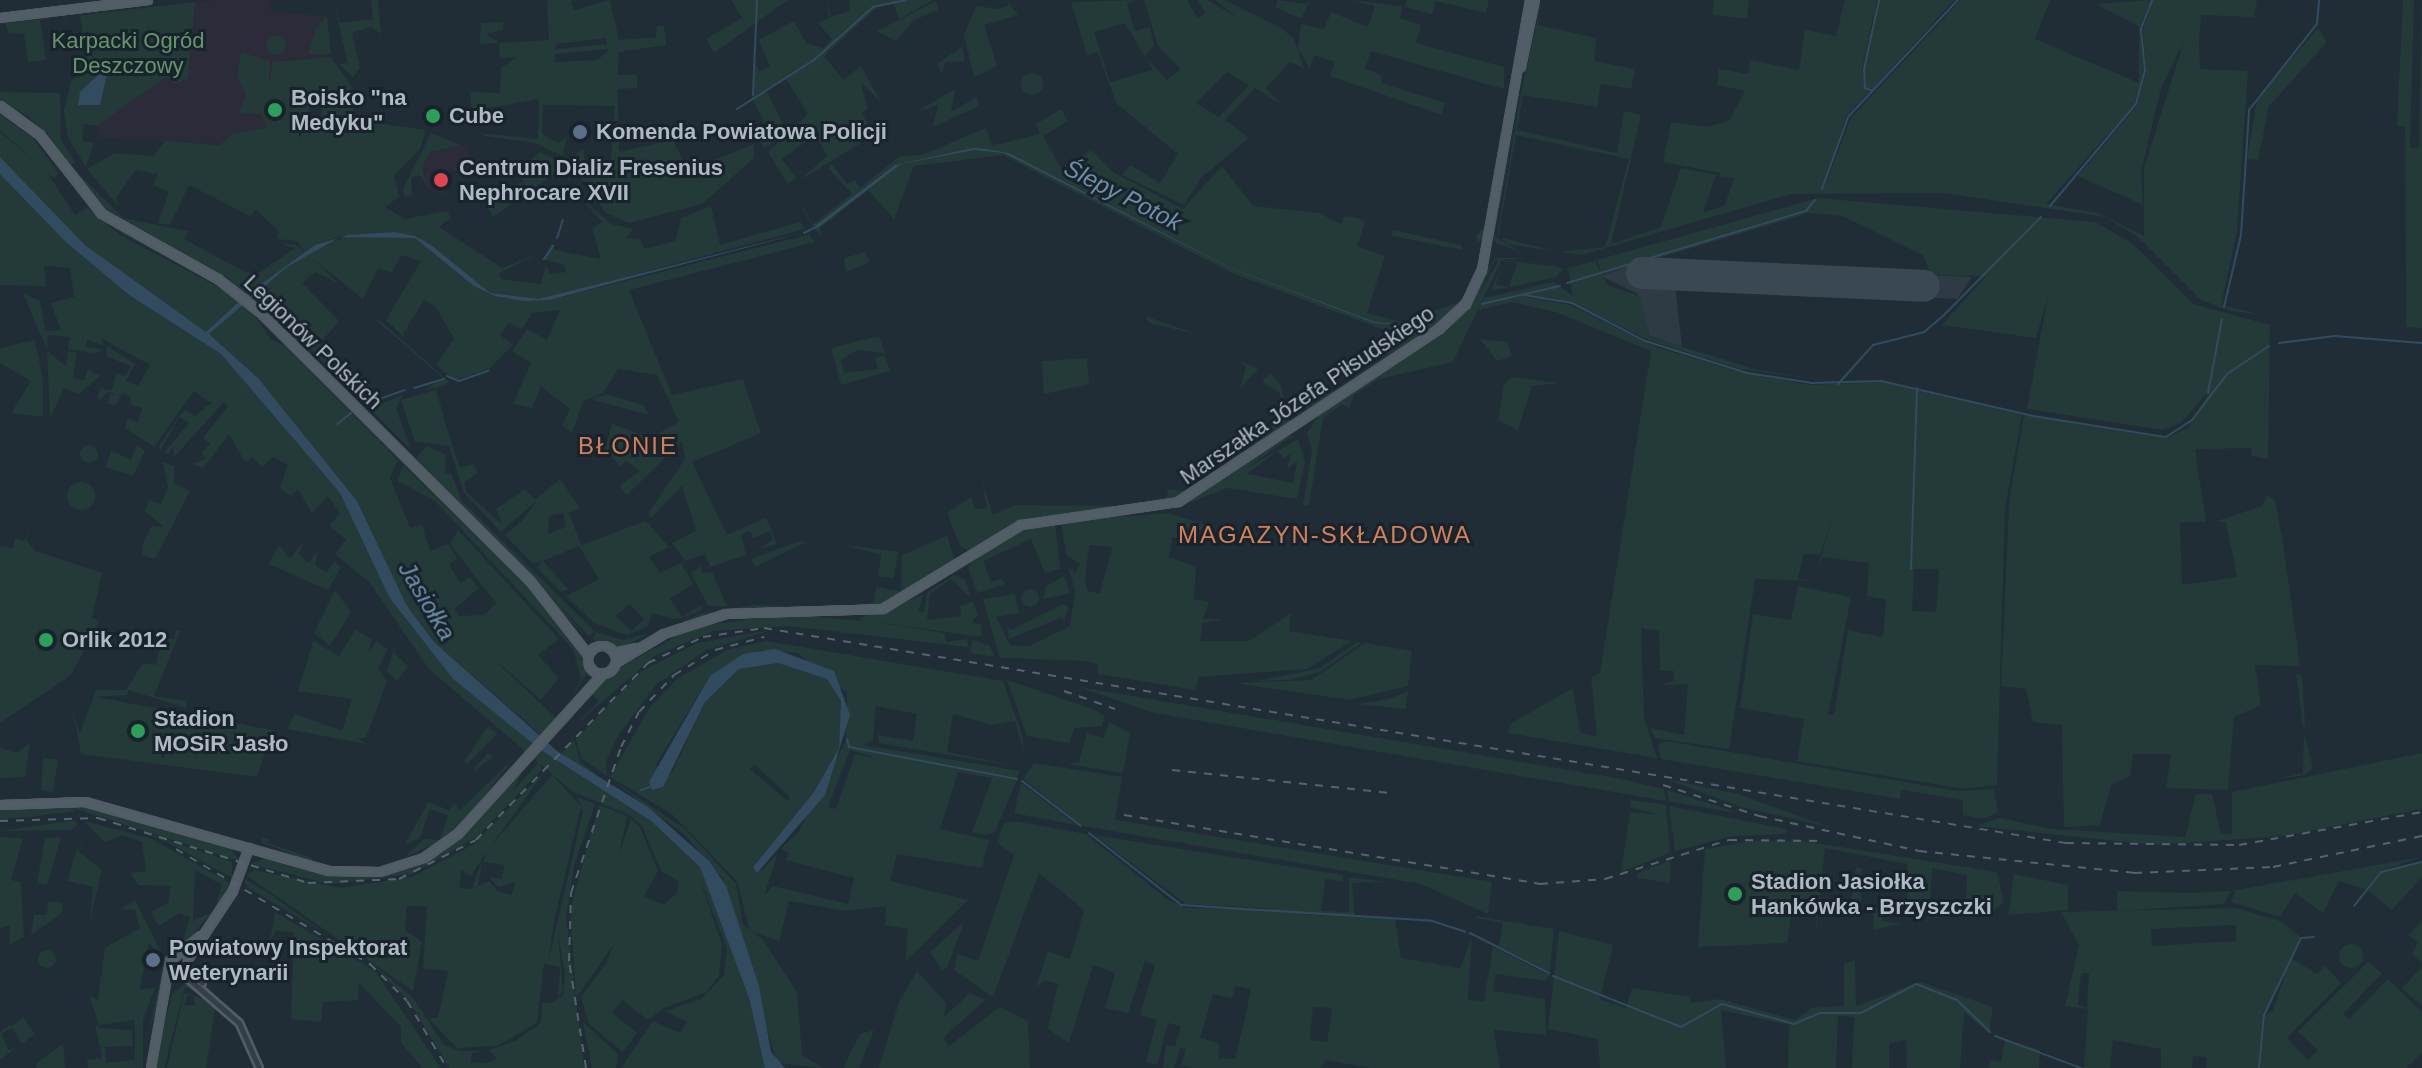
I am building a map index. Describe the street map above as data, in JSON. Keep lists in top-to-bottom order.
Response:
{
  "streets": {
    "main road": ["Legionów Polskich", "Marszałka Józefa Piłsudskiego"]
  },
  "crossings": [
    ["Legionów Polskich", "Marszałka Józefa Piłsudskiego"]
  ],
  "districts": ["BŁONIE", "MAGAZYN-SKŁADOWA"],
  "water": ["Ślepy Potok", "Jasiołka"],
  "parks": ["Karpacki Ogród Deszczowy"],
  "places": [
    "Boisko \"na Medyku\"",
    "Cube",
    "Komenda Powiatowa Policji",
    "Centrum Dializ Fresenius Nephrocare XVII",
    "Orlik 2012",
    "Stadion MOSiR Jasło",
    "Stadion Jasiołka Hankówka - Brzyszczki",
    "Powiatowy Inspektorat Weterynarii"
  ]
}
